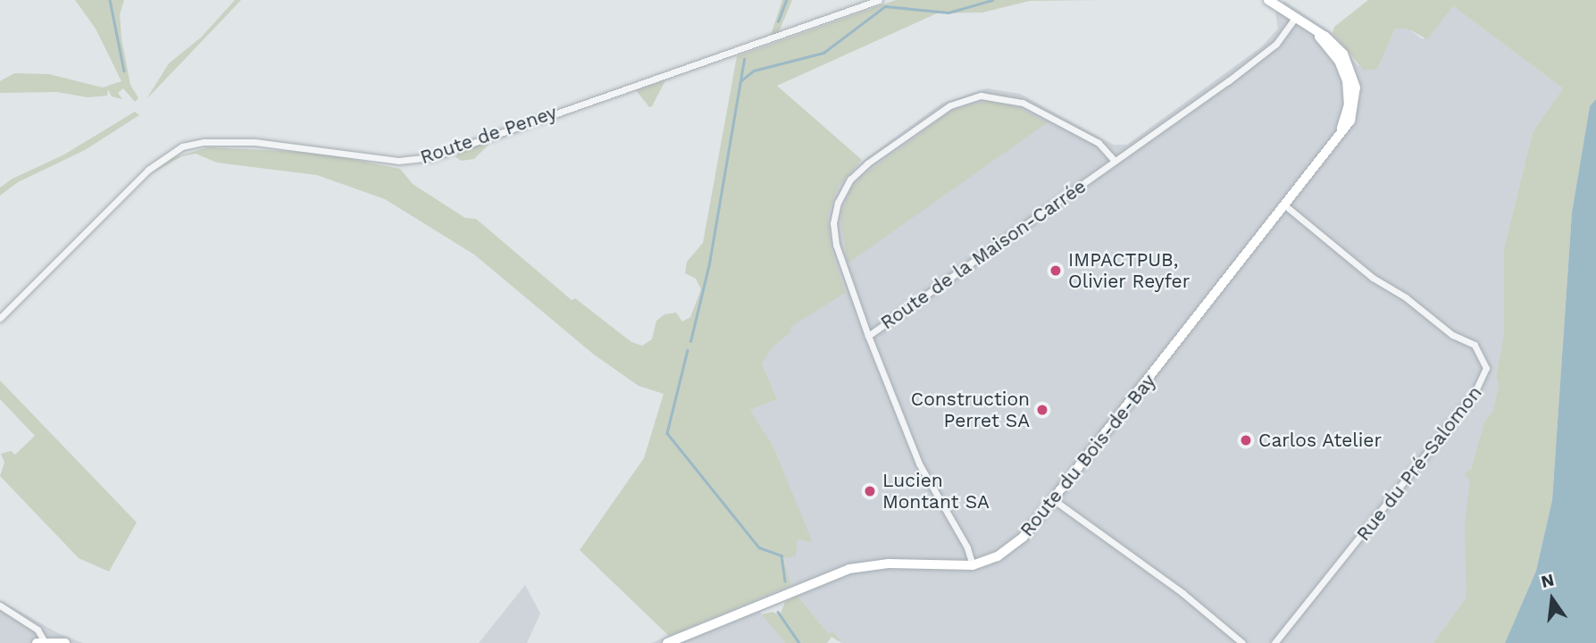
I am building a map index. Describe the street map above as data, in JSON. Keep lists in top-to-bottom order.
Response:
{
  "streets": {
    "main road": ["Route du Bois-de-Bay"],
    "street": ["Route de Peney", "Route de la Maison-Carrée", "Rue du Pré-Salomon"]
  },
  "crossings": [
    ["Route de la Maison-Carrée", "Route du Bois-de-Bay"],
    ["Route du Bois-de-Bay", "Rue du Pré-Salomon"]
  ],
  "places": [
    "IMPACTPUB, Olivier Reyfer",
    "Construction Perret SA",
    "Carlos Atelier",
    "Lucien Montant SA"
  ],
  "north": "top"
}
